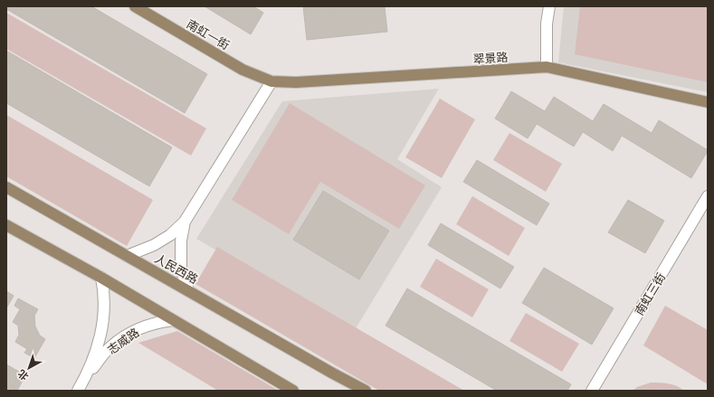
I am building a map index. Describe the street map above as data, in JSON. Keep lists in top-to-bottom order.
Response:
{
  "streets": {
    "main road": ["南虹一街", "翠景路", "人民西路"],
    "street": ["南虹三街", "志威路"]
  },
  "crossings": [
    ["南虹一街", "翠景路"]
  ],
  "north": "bottom left"
}
